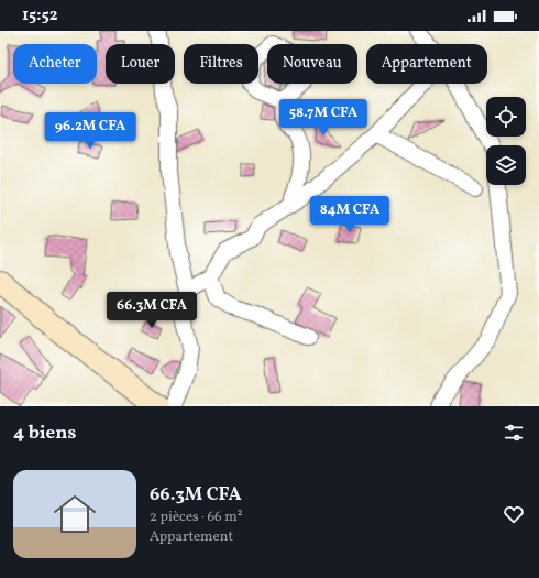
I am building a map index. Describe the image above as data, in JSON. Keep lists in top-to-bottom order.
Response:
{
  "page": {
    "status": "15:52",
    "chip": [
      "Acheter",
      "Louer",
      "Filtres",
      "Nouveau",
      "Appartement"
    ],
    "price": [
      "58.7M CFA",
      "96.2M CFA",
      "84M CFA",
      "66.3M CFA"
    ],
    "heading": "4 biens",
    "list": [
      {
        "name": "66.3M CFA",
        "note": "2 pièces · 66 m² · Appartement"
      }
    ]
  }
}
